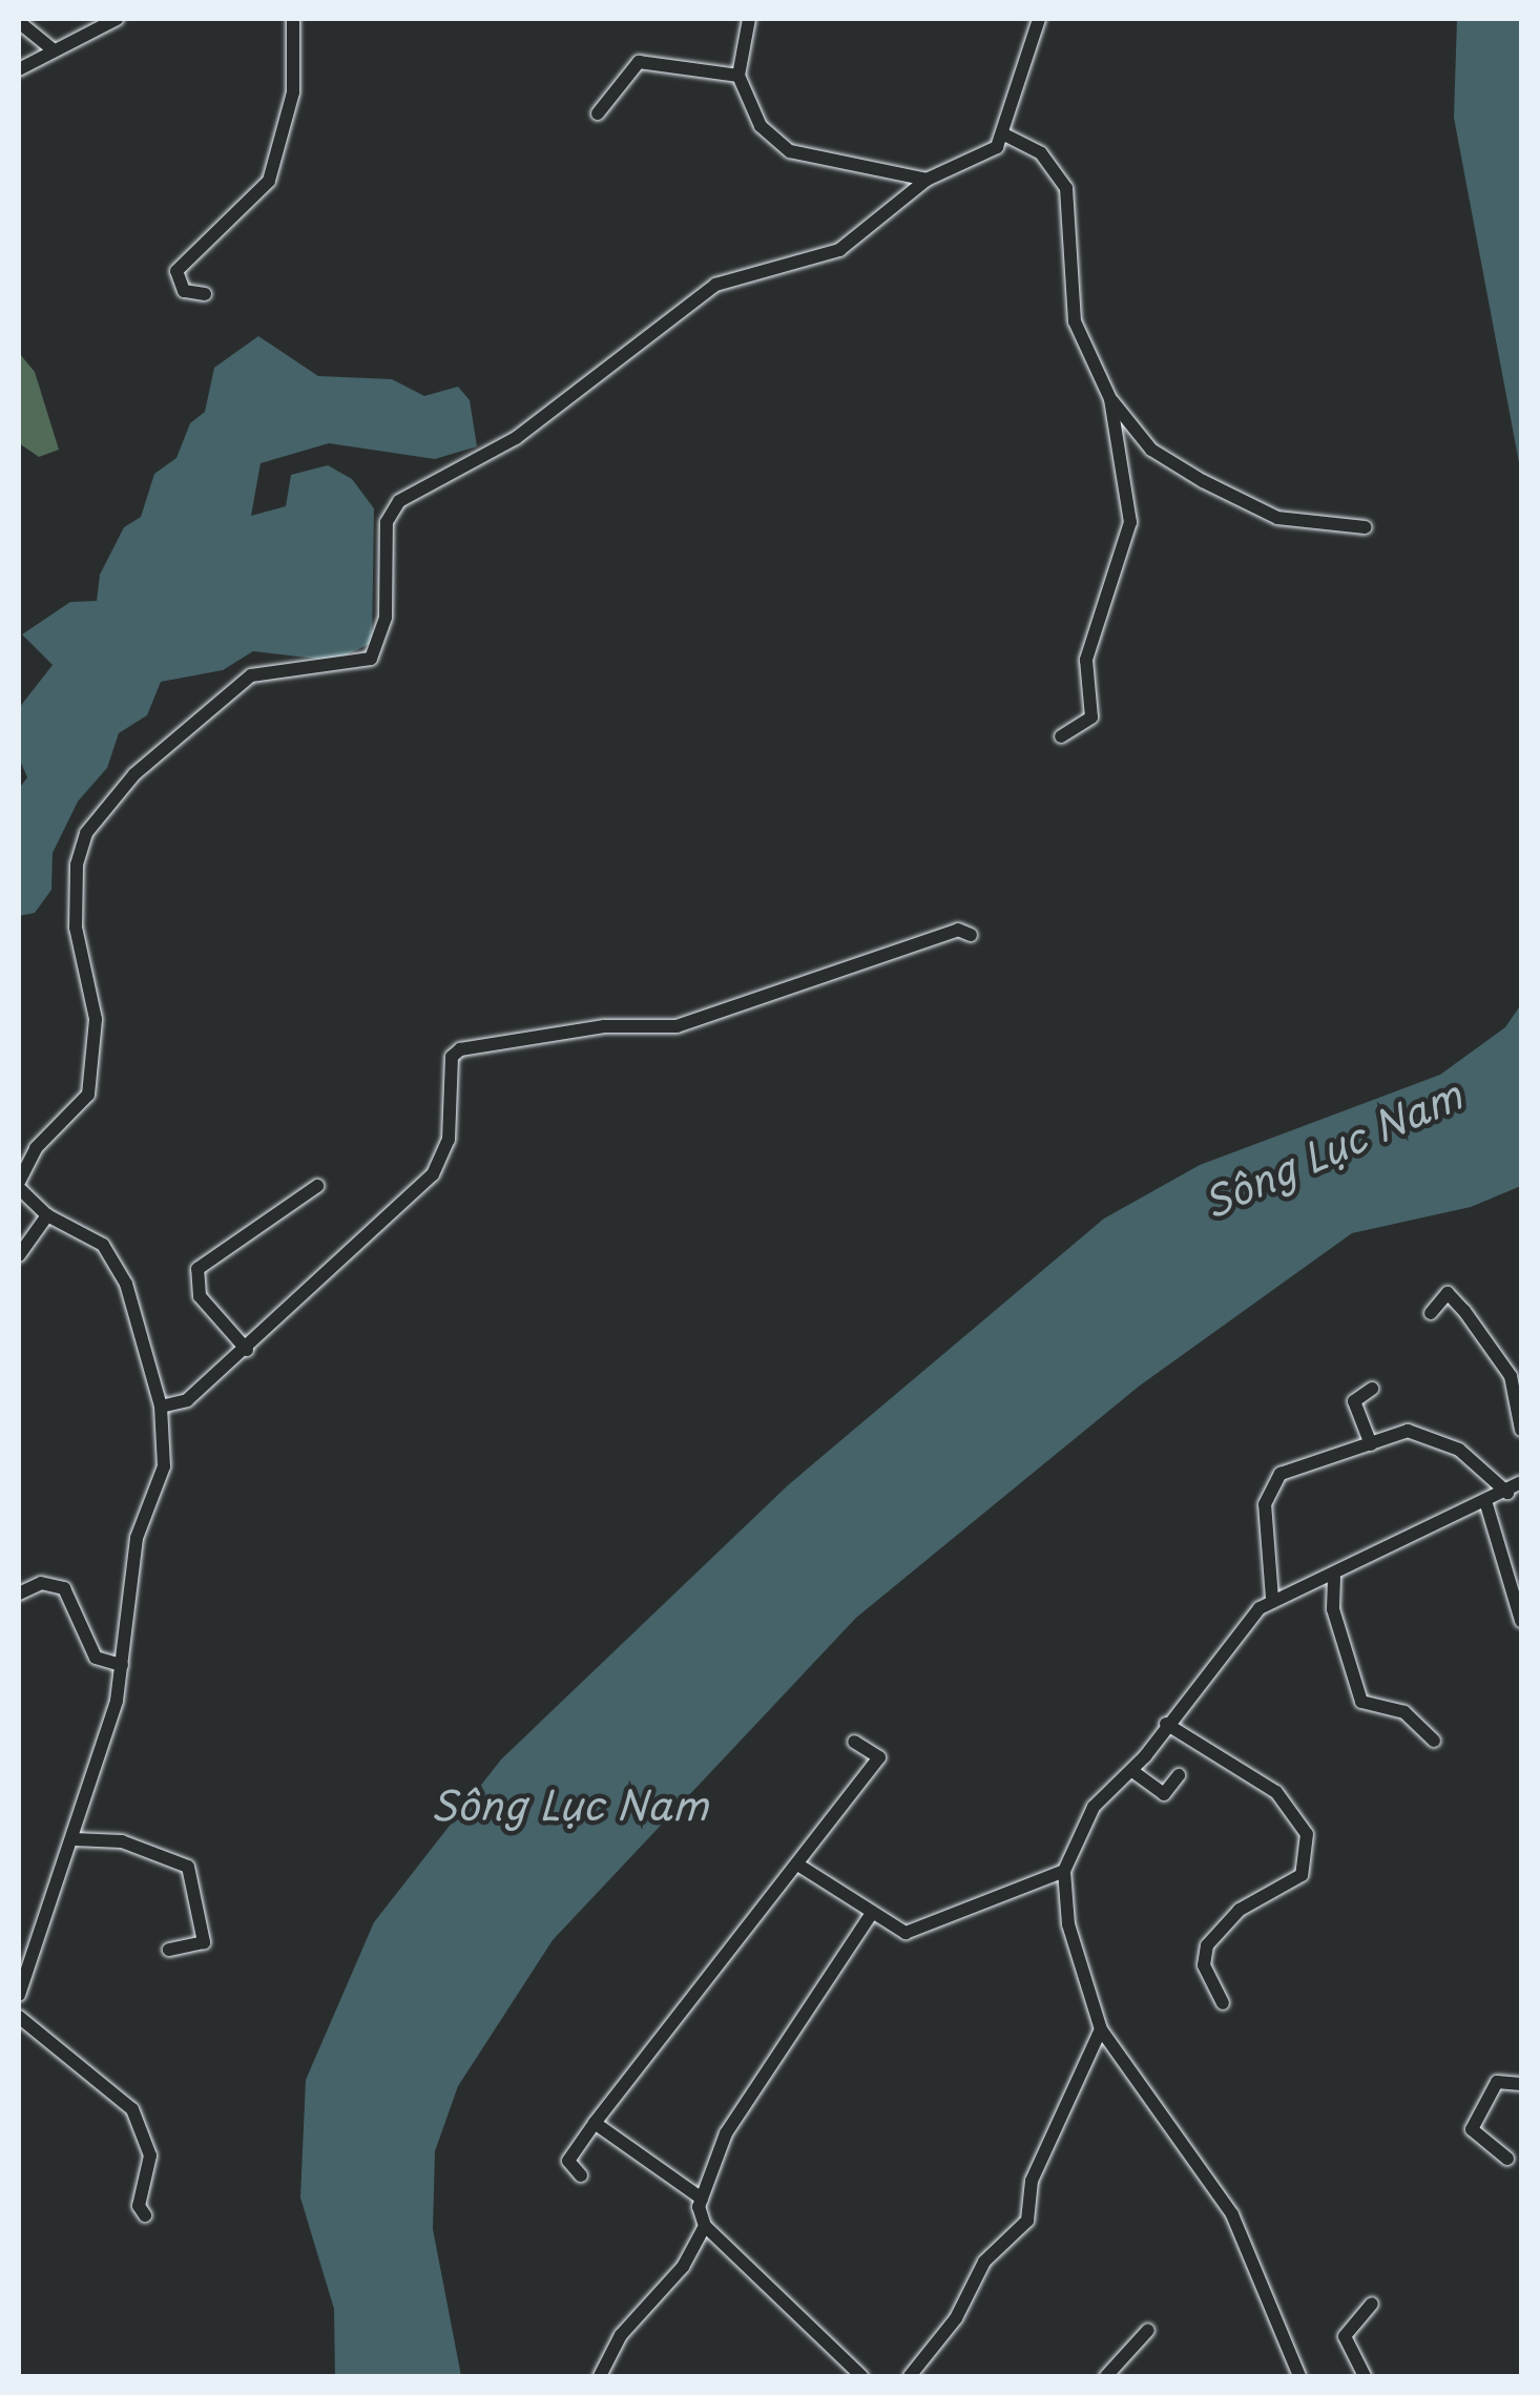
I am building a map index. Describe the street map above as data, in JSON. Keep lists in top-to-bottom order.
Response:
{
  "water": ["Sông Lục Nam"]
}
